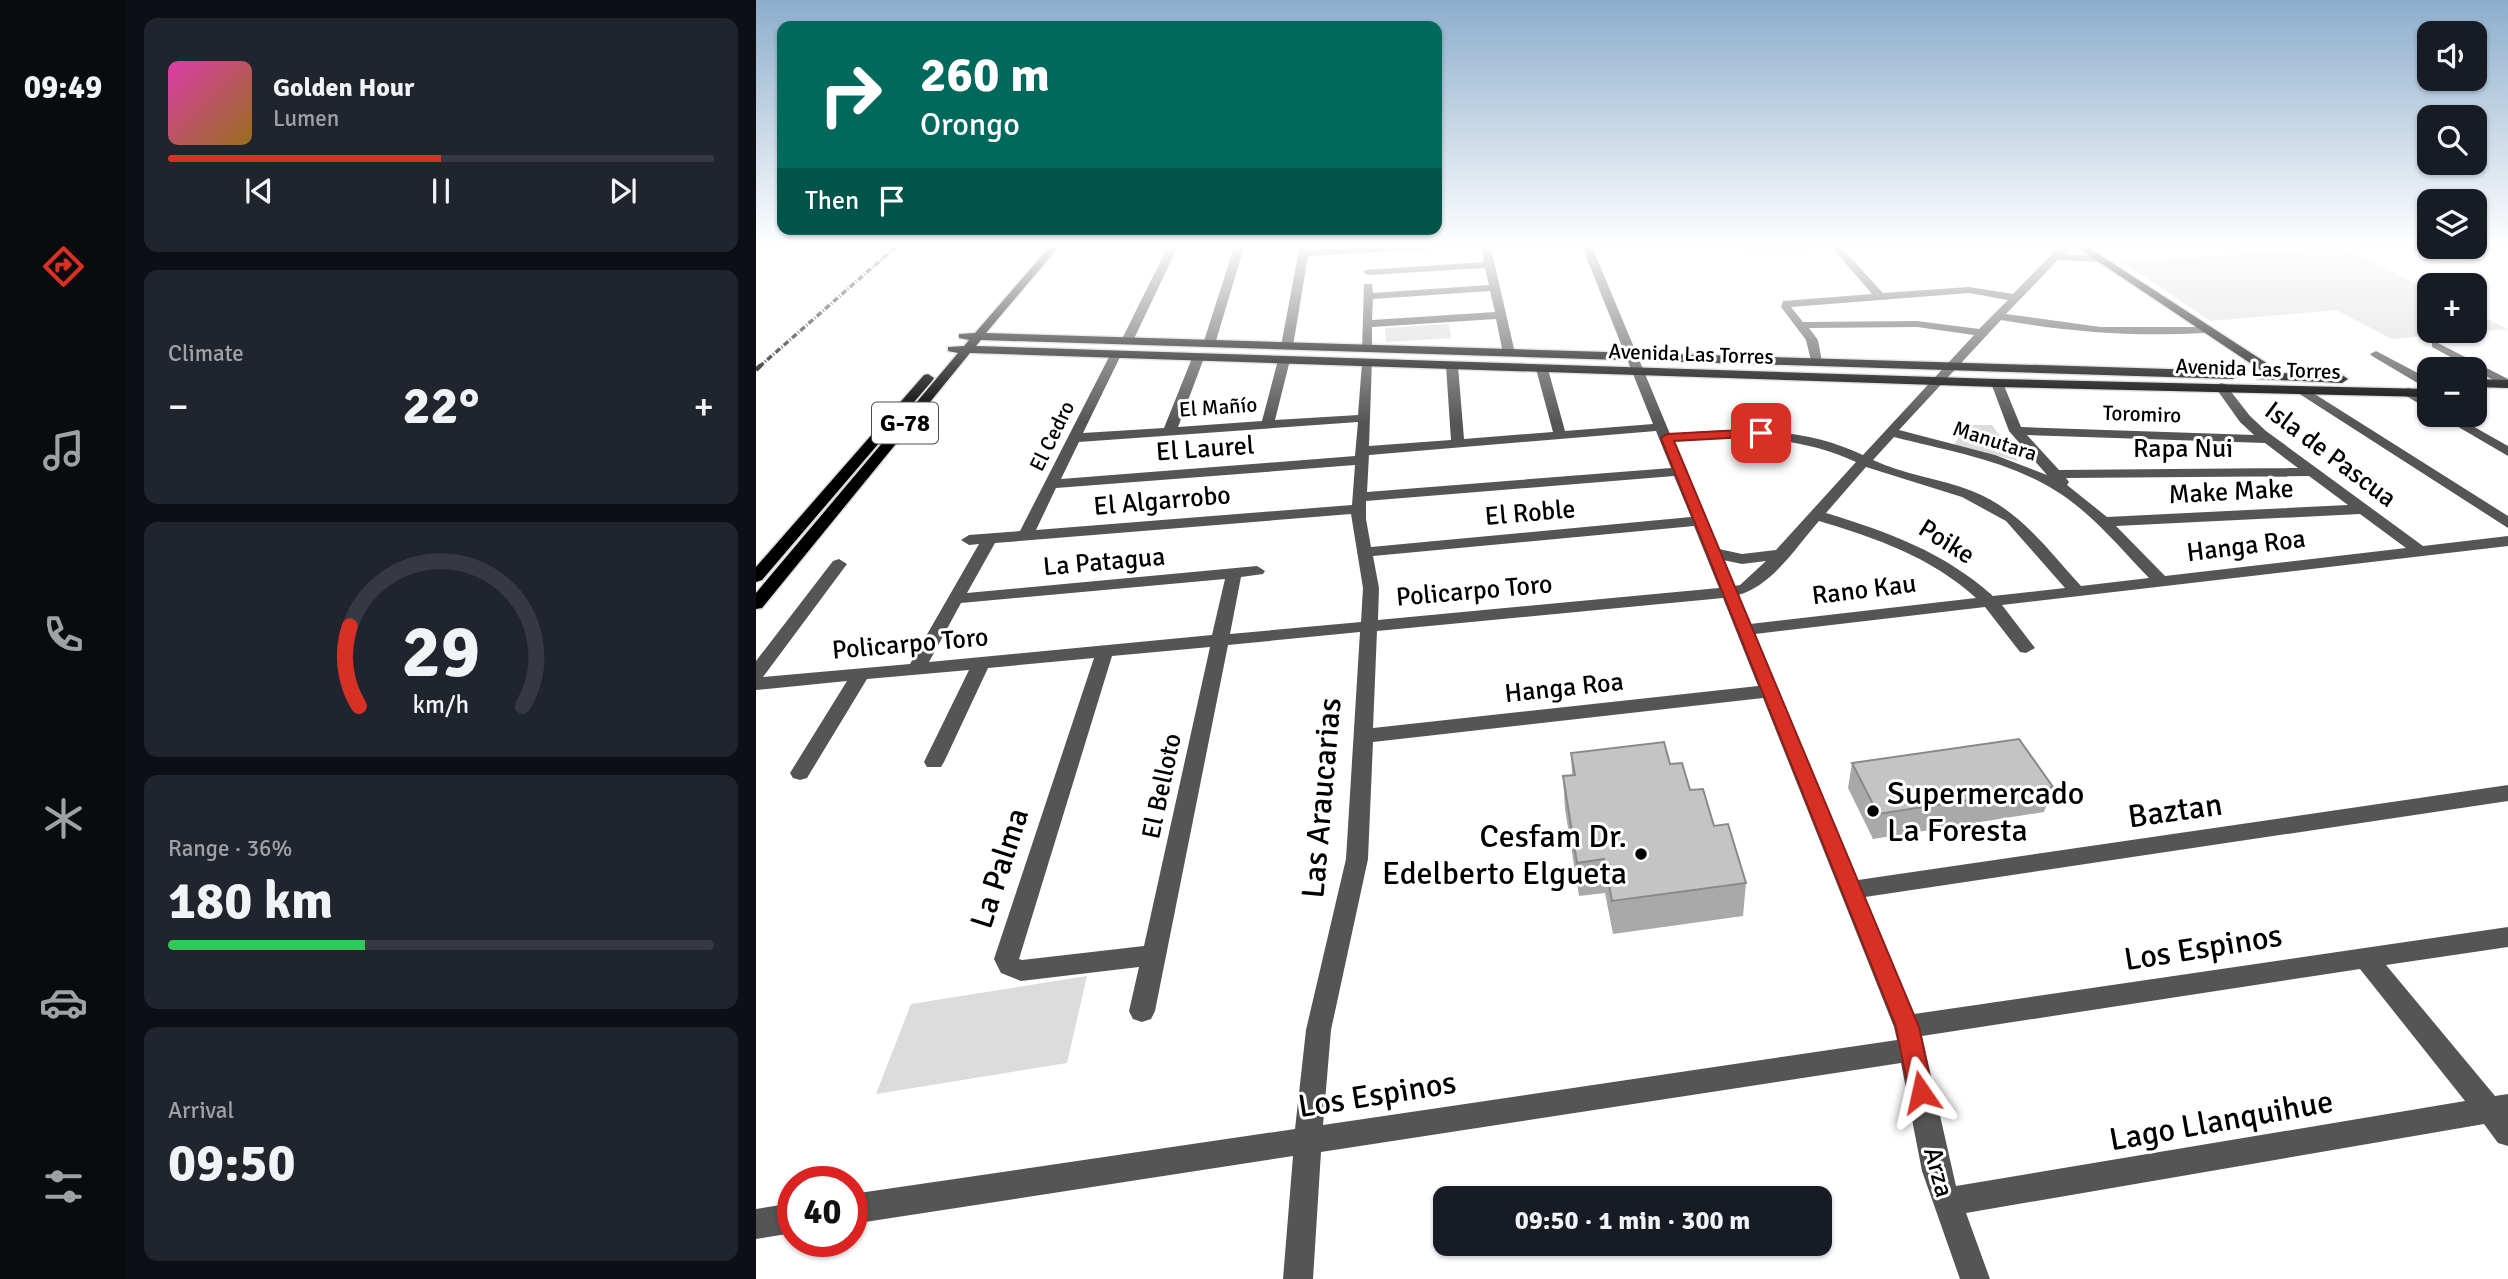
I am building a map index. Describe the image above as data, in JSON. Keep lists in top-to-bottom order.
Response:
{
  "streets": {
    "main road": ["Avenida Las Torres", "G-78"],
    "street": [
      "El Mañío",
      "Toromiro",
      "El Cedro",
      "Manutara",
      "El Laurel",
      "Rapa Nui",
      "Isla de Pascua",
      "Make Make",
      "El Algarrobo",
      "El Roble",
      "Poike",
      "Hanga Roa",
      "La Patagua",
      "Rano Kau",
      "Policarpo Toro",
      "El Belloto",
      "Las Araucarias",
      "Baztan",
      "La Palma",
      "Los Espinos",
      "Lago Llanquihue",
      "Arza"
    ]
  },
  "crossings": [
    ["Avenida Las Torres", "G-78"],
    ["Avenida Las Torres", "El Cedro"],
    ["Avenida Las Torres", "Manutara"],
    ["Avenida Las Torres", "Isla de Pascua"],
    ["Avenida Las Torres", "Policarpo Toro"],
    ["Avenida Las Torres", "Las Araucarias"],
    ["Avenida Las Torres", "Arza"],
    ["El Mañío", "El Cedro"],
    ["El Mañío", "Las Araucarias"],
    ["Toromiro", "Manutara"],
    ["Toromiro", "Isla de Pascua"],
    ["El Cedro", "El Laurel"],
    ["El Cedro", "El Algarrobo"],
    ["Manutara", "Rapa Nui"],
    ["Manutara", "Make Make"],
    ["Manutara", "Hanga Roa"],
    ["Manutara", "Policarpo Toro"],
    ["El Laurel", "Hanga Roa"],
    ["El Laurel", "Policarpo Toro"],
    ["El Laurel", "Las Araucarias"],
    ["El Laurel", "Arza"],
    ["Rapa Nui", "Isla de Pascua"],
    ["Isla de Pascua", "Make Make"],
    ["Isla de Pascua", "Hanga Roa"],
    ["El Algarrobo", "Las Araucarias"],
    ["El Algarrobo", "Arza"],
    ["El Roble", "Las Araucarias"],
    ["El Roble", "Arza"],
    ["Poike", "Hanga Roa"],
    ["Poike", "Rano Kau"],
    ["Poike", "Policarpo Toro"],
    ["Hanga Roa", "Rano Kau"],
    ["Hanga Roa", "Las Araucarias"],
    ["Hanga Roa", "Arza"],
    ["La Patagua", "El Belloto"],
    ["Rano Kau", "Arza"],
    ["Policarpo Toro", "El Belloto"],
    ["Policarpo Toro", "Las Araucarias"],
    ["Policarpo Toro", "La Palma"],
    ["Policarpo Toro", "Arza"],
    ["El Belloto", "La Palma"],
    ["Las Araucarias", "Los Espinos"],
    ["Baztan", "Arza"],
    ["Los Espinos", "Arza"],
    ["Lago Llanquihue", "Arza"]
  ],
  "places": ["Supermercado La Foresta", "Cesfam Dr. Edelberto Elgueta"],
  "page": {
    "tabs": "09:49",
    "map_buttons": ["+", "−"],
    "turn": ["260 m", "Orongo"],
    "song": ["Golden Hour", "Lumen"],
    "then": "Then",
    "tile": [
      "Climate",
      ["Range · 36%", "180 km"],
      ["Arrival", "09:50"]
    ],
    "heat": ["−", "22°", "+"],
    "limit": "40",
    "trip": "09:50 · 1 min · 300 m",
    "gauge": ["29", "km/h"]
  }
}
